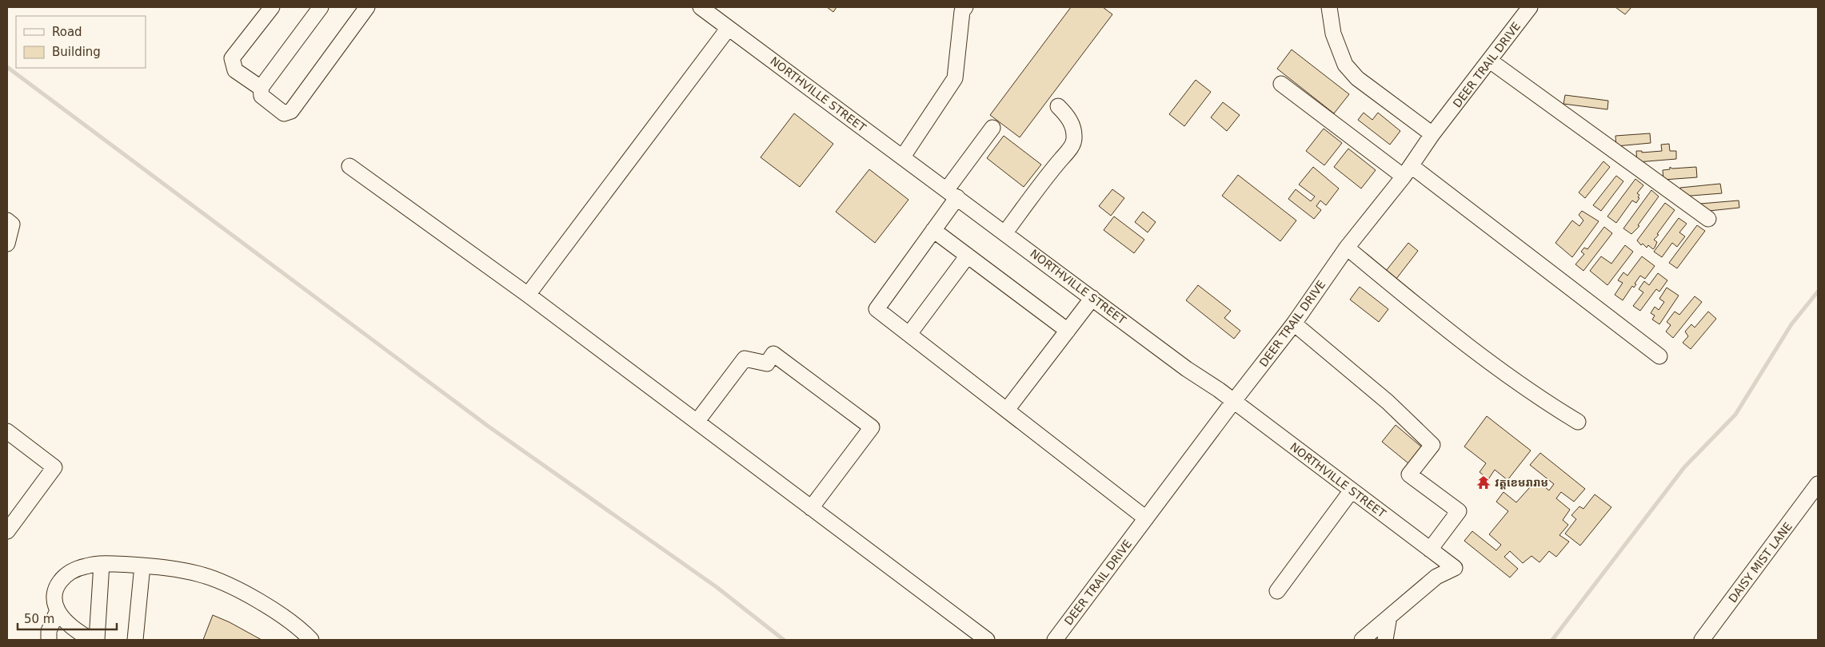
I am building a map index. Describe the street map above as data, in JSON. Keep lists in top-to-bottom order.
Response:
{
  "streets": {
    "street": ["DEER TRAIL DRIVE", "NORTHVILLE STREET", "DAISY MIST LANE"]
  },
  "crossings": [
    ["DEER TRAIL DRIVE", "NORTHVILLE STREET"]
  ],
  "places": {
    "temple": ["វត្តខេមរារាម"]
  },
  "legend": ["Road", "Building"],
  "scale_bar": "50 m"
}
